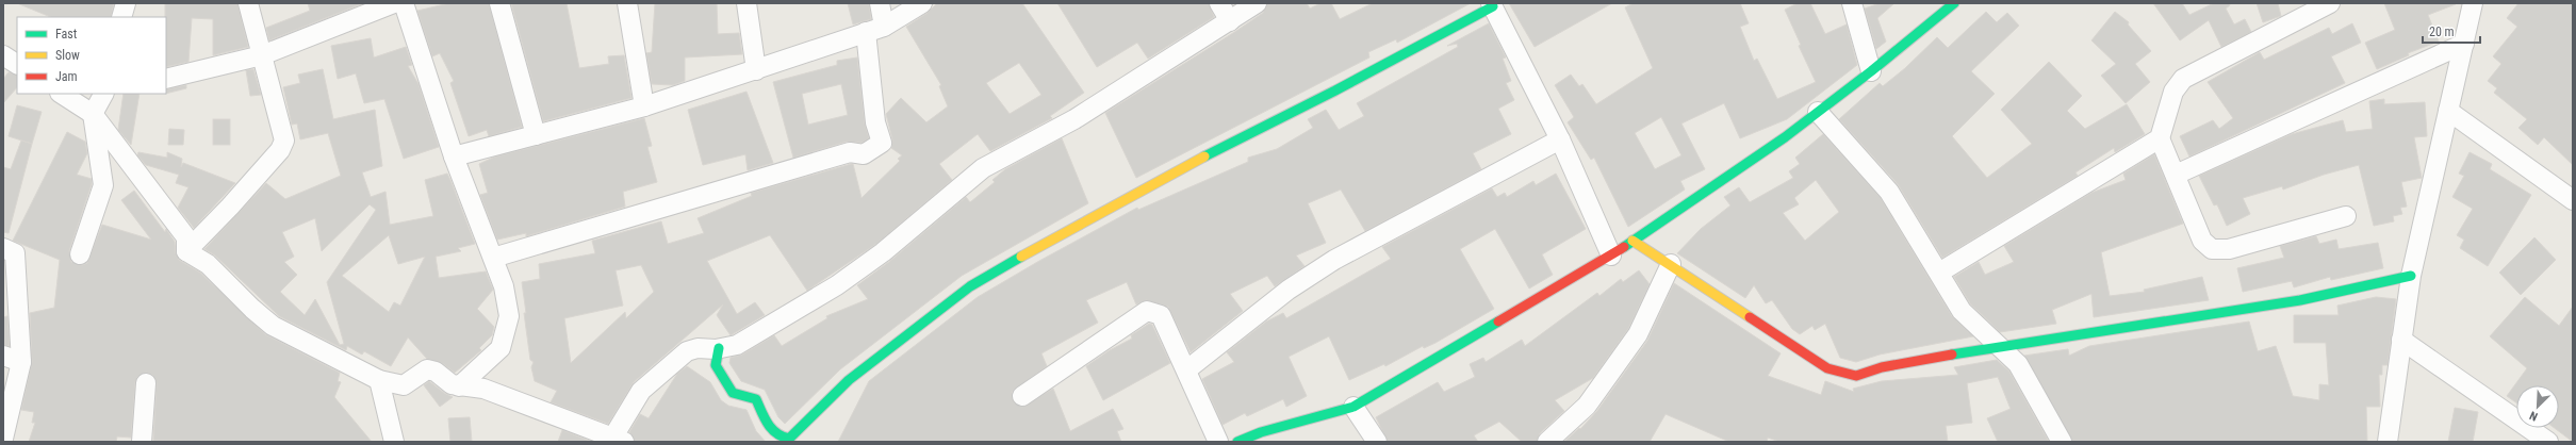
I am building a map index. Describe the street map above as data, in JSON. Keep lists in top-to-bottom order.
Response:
{
  "legend": ["Fast", "Slow", "Jam"],
  "scale_bar": "20 m",
  "north": "bottom left"
}
